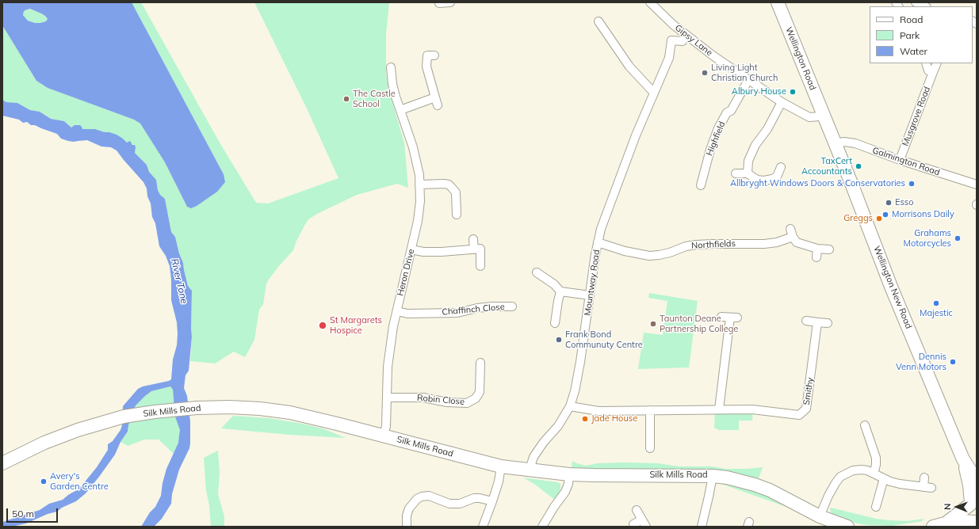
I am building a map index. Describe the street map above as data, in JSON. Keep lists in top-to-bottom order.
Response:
{
  "streets": {
    "main road": ["Wellington Road", "Wellington New Road", "Silk Mills Road"],
    "street": [
      "Gipsy Lane",
      "Musgrove Road",
      "Highfield",
      "Galmington Road",
      "Northfields",
      "Heron Drive",
      "Mountway Road",
      "Chaffinch Close",
      "Smithy",
      "Robin Close"
    ]
  },
  "crossings": [
    ["Gipsy Lane", "Wellington Road"],
    ["Gipsy Lane", "Highfield"],
    ["Gipsy Lane", "Wellington New Road"],
    ["Wellington Road", "Wellington New Road"],
    ["Musgrove Road", "Galmington Road"],
    ["Galmington Road", "Wellington New Road"],
    ["Northfields", "Mountway Road"],
    ["Heron Drive", "Chaffinch Close"],
    ["Heron Drive", "Robin Close"],
    ["Heron Drive", "Silk Mills Road"],
    ["Mountway Road", "Smithy"],
    ["Mountway Road", "Silk Mills Road"]
  ],
  "water": ["River Tone"],
  "places": [
    "Living Light Christian Church",
    "Albury House",
    "The Castle School",
    "TaxCert Accountants",
    "Allbryght Windows Doors & Conservatories",
    "Esso",
    "Morrisons Daily",
    "Greggs",
    "Grahams Motorcycles",
    "Majestic",
    "Taunton Deane Partnership College",
    "St Margarets Hospice",
    "Frank Bond Communuty Centre",
    "Dennis Venn Motors",
    "Jade House",
    "Avery's Garden Centre"
  ],
  "legend": ["Road", "Park", "Water"],
  "scale_bar": "50 m",
  "north": "left"
}
